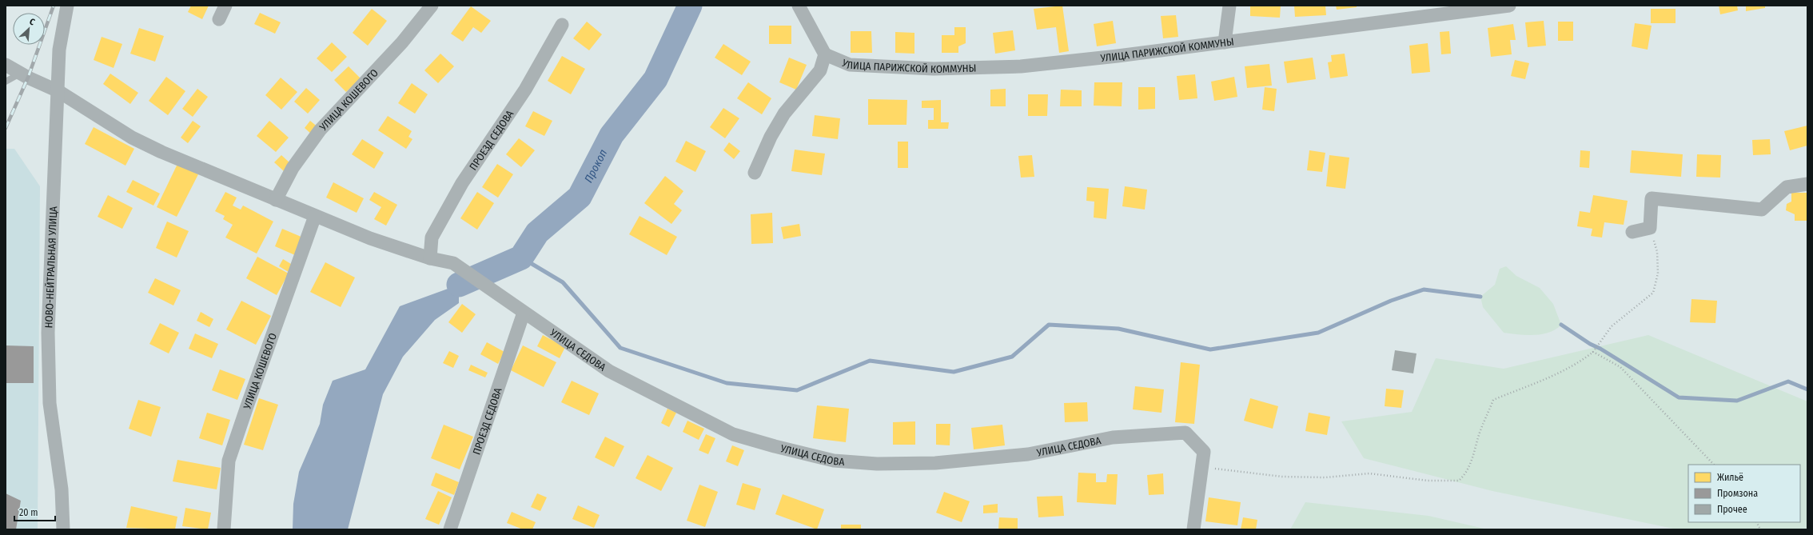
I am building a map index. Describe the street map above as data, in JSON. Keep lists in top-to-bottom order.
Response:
{
  "streets": {
    "street": [
      "УЛИЦА ПАРИЖСКОЙ КОММУНЫ",
      "УЛИЦА КОШЕВОГО",
      "ПРОЕЗД СЕДОВА",
      "НОВО-НЕЙТРАЛЬНАЯ УЛИЦА",
      "УЛИЦА СЕДОВА"
    ]
  },
  "crossings": [
    ["ПРОЕЗД СЕДОВА", "УЛИЦА СЕДОВА"]
  ],
  "water": ["Прокоп"],
  "legend": ["Жильё", "Промзона", "Прочее"],
  "scale_bar": "20 m",
  "north": "top right"
}
